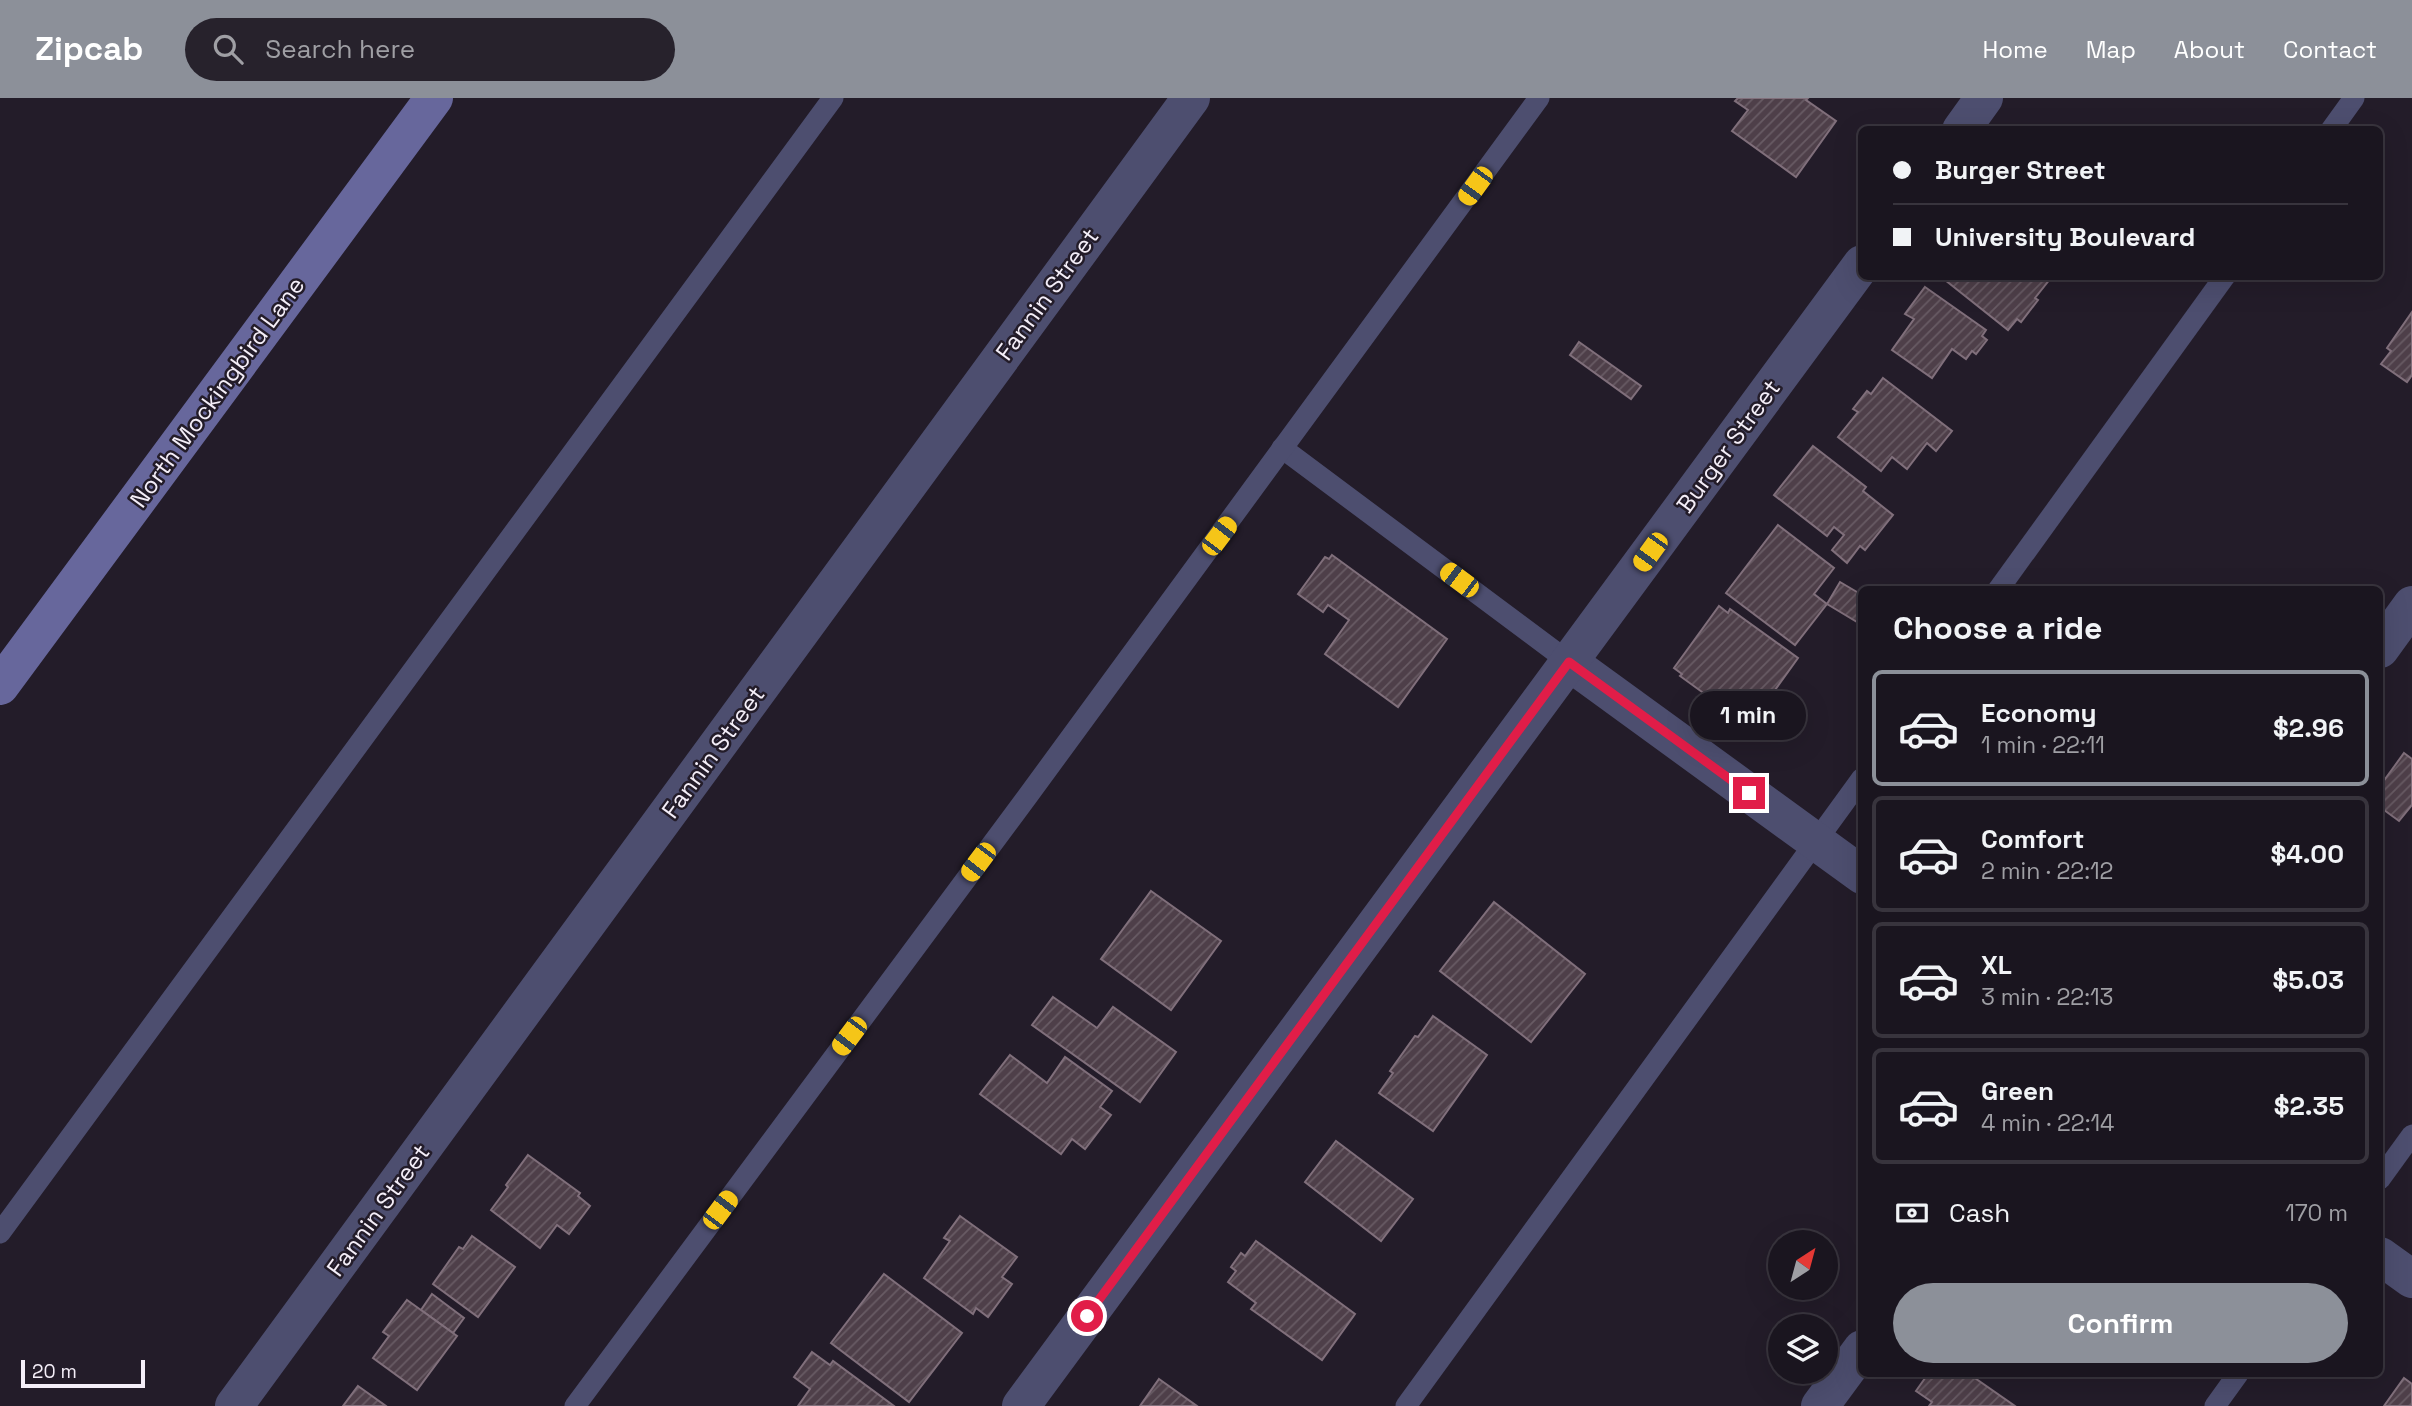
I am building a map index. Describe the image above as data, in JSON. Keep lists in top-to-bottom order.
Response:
{
  "streets": {
    "street": ["Fannin Street", "North Mockingbird Lane", "Burger Street"]
  },
  "scale_bar": "20 m",
  "north": "top right",
  "page": {
    "header": "Zipcab",
    "search": "Search here",
    "nav": [
      "Home",
      "Map",
      "About",
      "Contact"
    ],
    "banner": ["Burger Street", "University Boulevard"],
    "heading": "Choose a ride",
    "list": [
      {
        "name": "Economy",
        "note": "1 min · 22:11",
        "value": "$2.96"
      },
      {
        "name": "Comfort",
        "note": "2 min · 22:12",
        "value": "$4.00"
      },
      {
        "name": "XL",
        "note": "3 min · 22:13",
        "value": "$5.03"
      },
      {
        "name": "Green",
        "note": "4 min · 22:14",
        "value": "$2.35"
      }
    ],
    "bubble": "1 min",
    "pay": ["Cash", "170 m"],
    "buttons": "Confirm",
    "scale": "20 m"
  }
}
